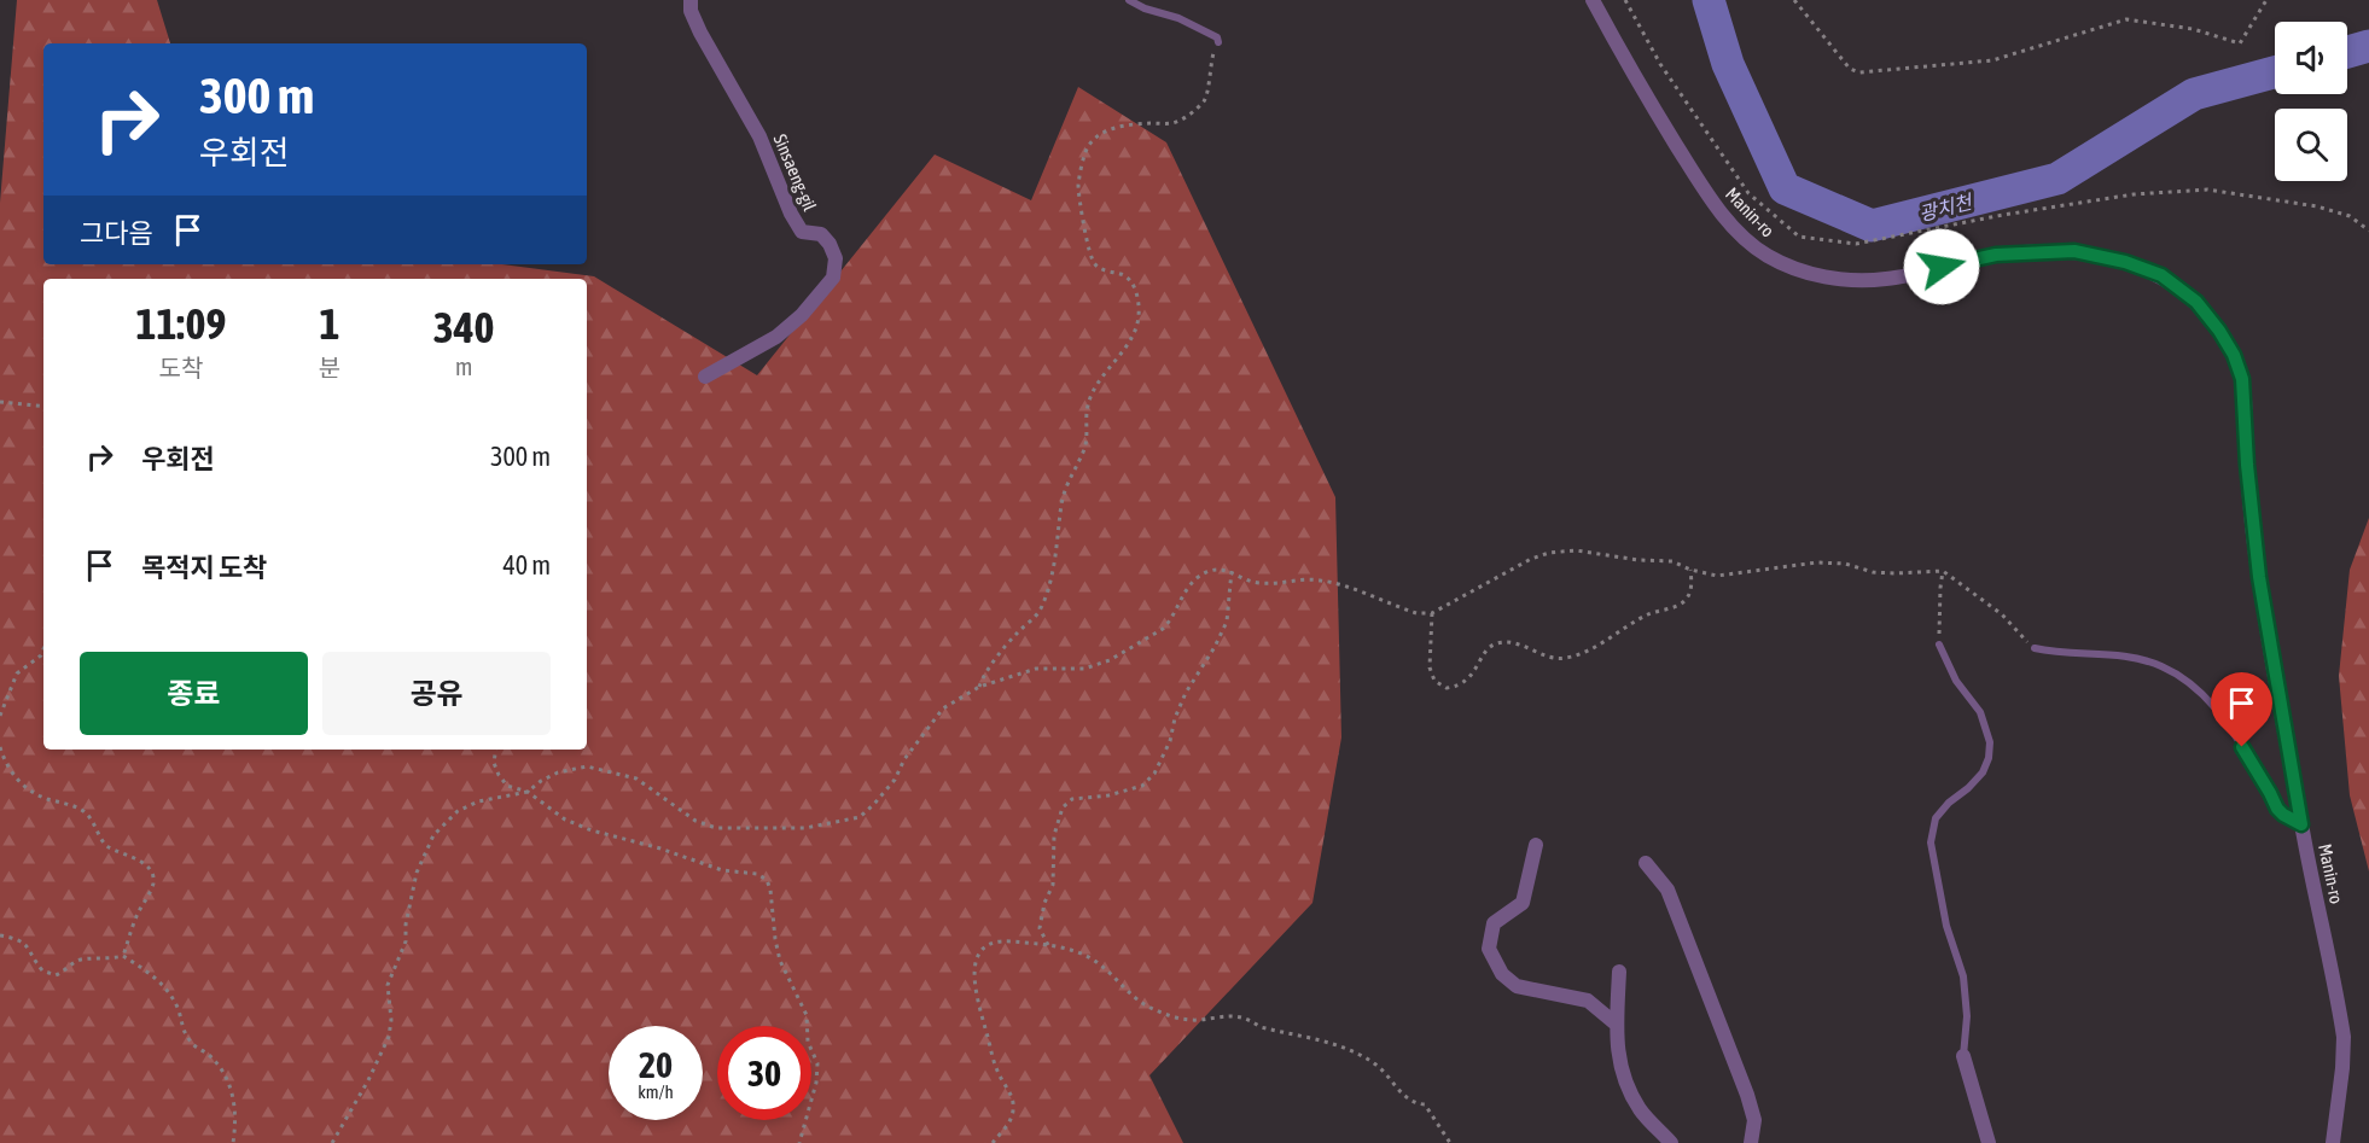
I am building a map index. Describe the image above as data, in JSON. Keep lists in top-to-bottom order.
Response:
{
  "streets": {
    "street": ["Sinsaeng-gil", "Manin-ro"]
  },
  "water": ["광치천"],
  "page": {
    "turn": ["300 m", "우회전"],
    "then": "그다음",
    "eta": [
      "11:09",
      "도착",
      "1",
      "분",
      "340",
      "m"
    ],
    "list": [
      {
        "name": "우회전",
        "value": "300 m"
      },
      {
        "name": "목적지 도착",
        "value": "40 m"
      }
    ],
    "buttons": ["종료", "공유"],
    "speed": "20 km/h",
    "limit": "30"
  }
}
